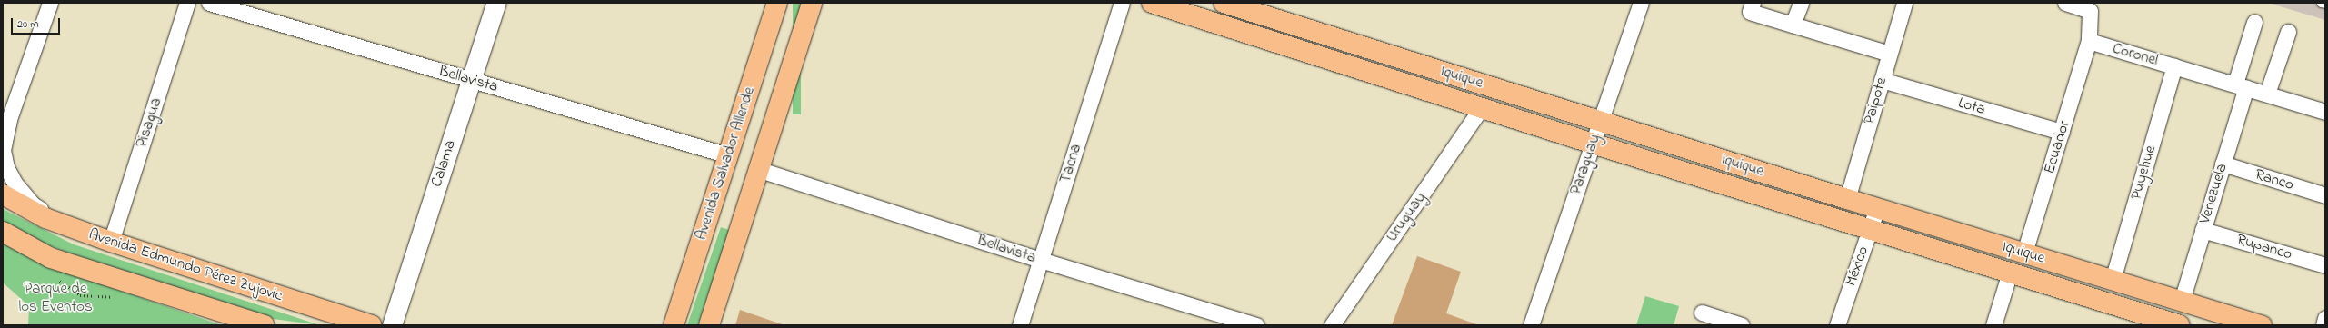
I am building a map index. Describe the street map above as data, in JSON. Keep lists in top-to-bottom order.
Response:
{
  "streets": {
    "main road": ["Iquique", "Avenida Salvador Allende", "Avenida Edmundo Pérez Zujovic"],
    "street": [
      "Coronel",
      "Bellavista",
      "Paipote",
      "Lota",
      "Pisagua",
      "Ecuador",
      "Calama",
      "Tacna",
      "Paraguay",
      "Puyehue",
      "Ranco",
      "Venezuela",
      "Uruguay",
      "Rupanco",
      "México"
    ]
  },
  "crossings": [
    ["Coronel", "Ecuador"],
    ["Coronel", "Puyehue"],
    ["Coronel", "Venezuela"],
    ["Iquique", "Paipote"],
    ["Iquique", "Ecuador"],
    ["Iquique", "Paraguay"],
    ["Iquique", "Puyehue"],
    ["Iquique", "Venezuela"],
    ["Iquique", "Uruguay"],
    ["Iquique", "México"],
    ["Bellavista", "Calama"],
    ["Bellavista", "Avenida Salvador Allende"],
    ["Bellavista", "Tacna"],
    ["Paipote", "Lota"],
    ["Lota", "Ecuador"],
    ["Pisagua", "Avenida Edmundo Pérez Zujovic"],
    ["Ranco", "Venezuela"],
    ["Venezuela", "Rupanco"]
  ],
  "parks": ["Parque de los Eventos"],
  "scale_bar": "20 m"
}
